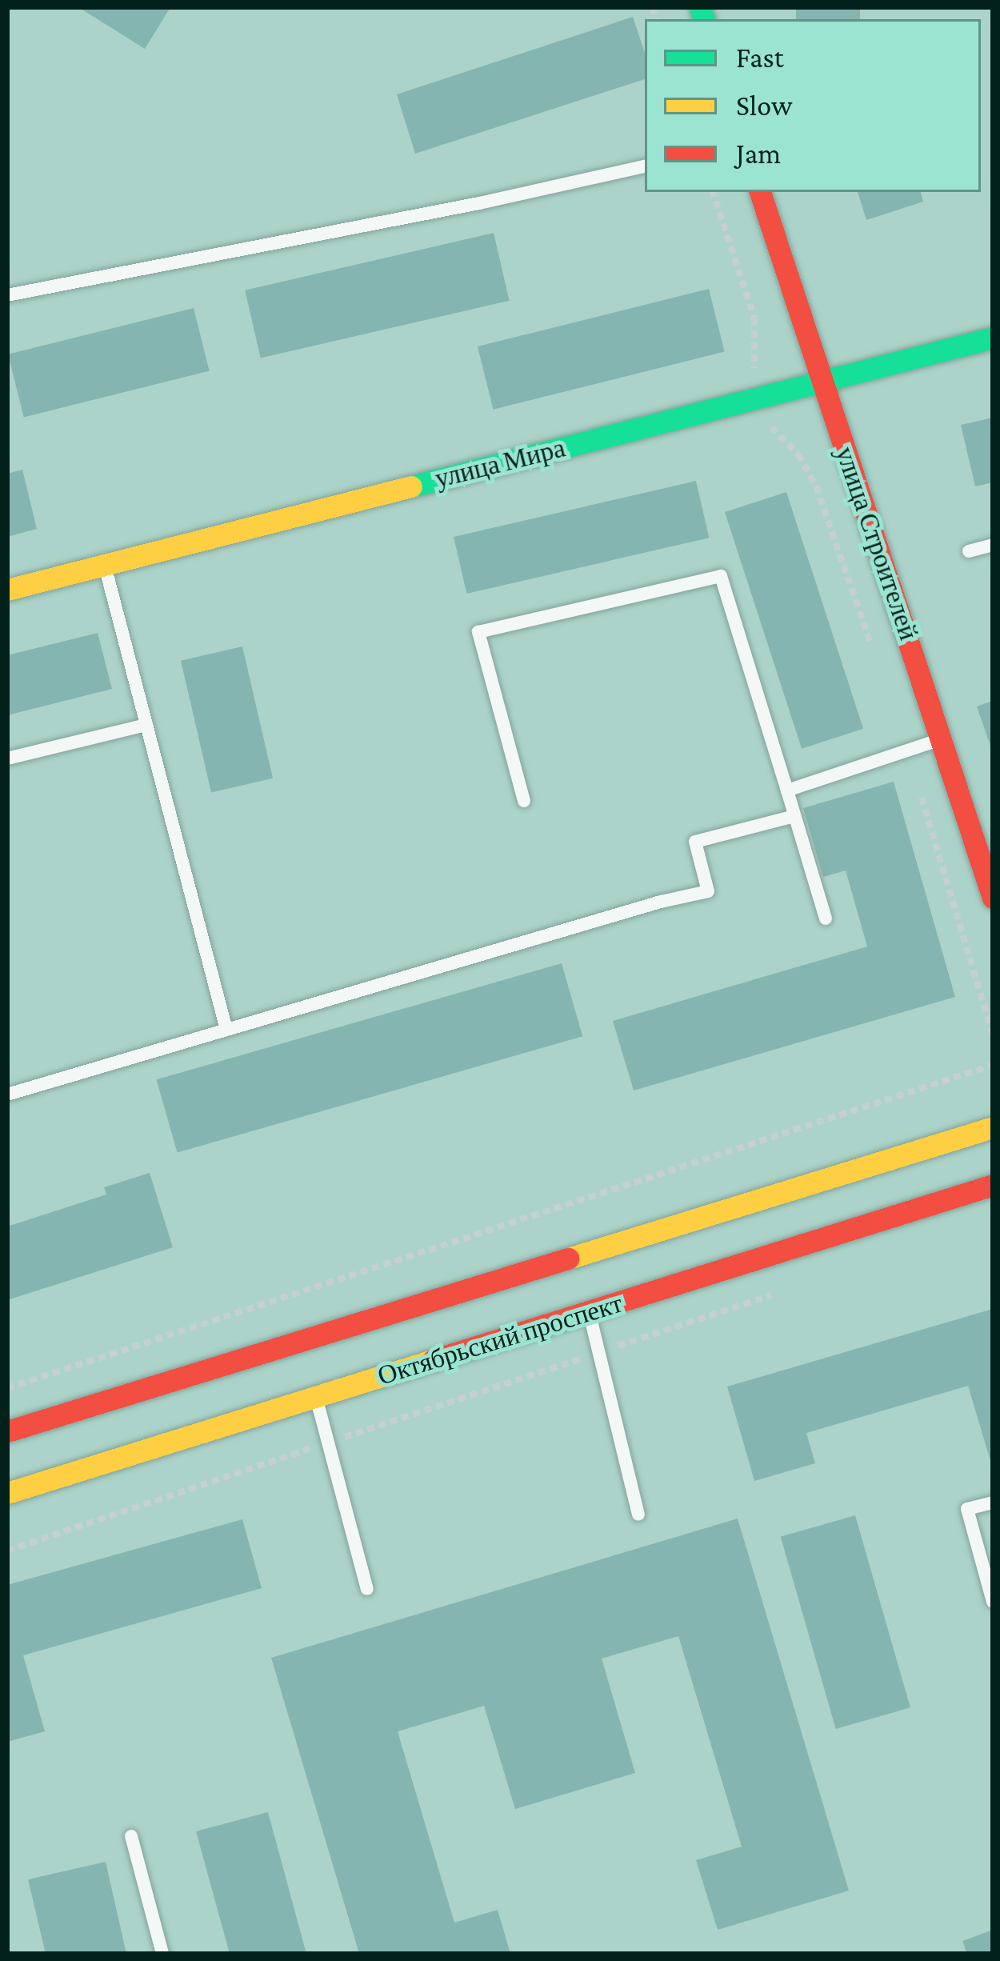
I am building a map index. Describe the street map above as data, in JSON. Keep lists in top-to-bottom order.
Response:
{
  "streets": {
    "main road": ["улица Мира", "улица Строителей", "Октябрьский проспект"]
  },
  "crossings": [
    ["улица Мира", "улица Строителей"]
  ],
  "legend": ["Fast", "Slow", "Jam"]
}
